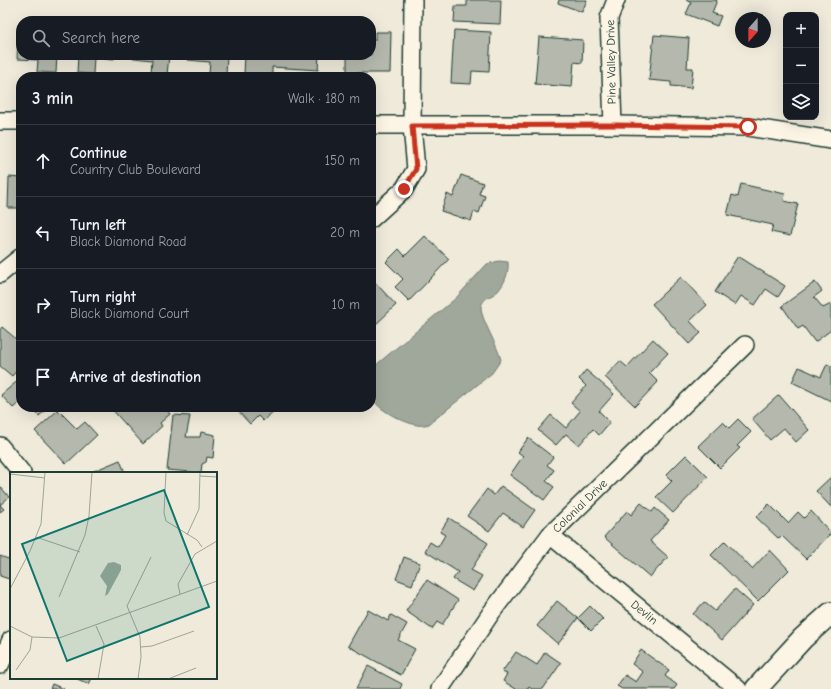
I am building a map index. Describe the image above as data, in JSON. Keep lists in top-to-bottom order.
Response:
{
  "streets": {
    "street": ["Pine Valley Drive", "Colonial Drive", "Devlin"]
  },
  "crossings": [
    ["Colonial Drive", "Devlin"]
  ],
  "north": "bottom",
  "page": {
    "map_buttons": ["+", "−"],
    "search": "Search here",
    "heading": ["3 min", "Walk · 180 m"],
    "list": [
      ["Continue", "Country Club Boulevard", "150 m"],
      ["Turn left", "Black Diamond Road", "20 m"],
      ["Turn right", "Black Diamond Court", "10 m"],
      "Arrive at destination"
    ]
  }
}
